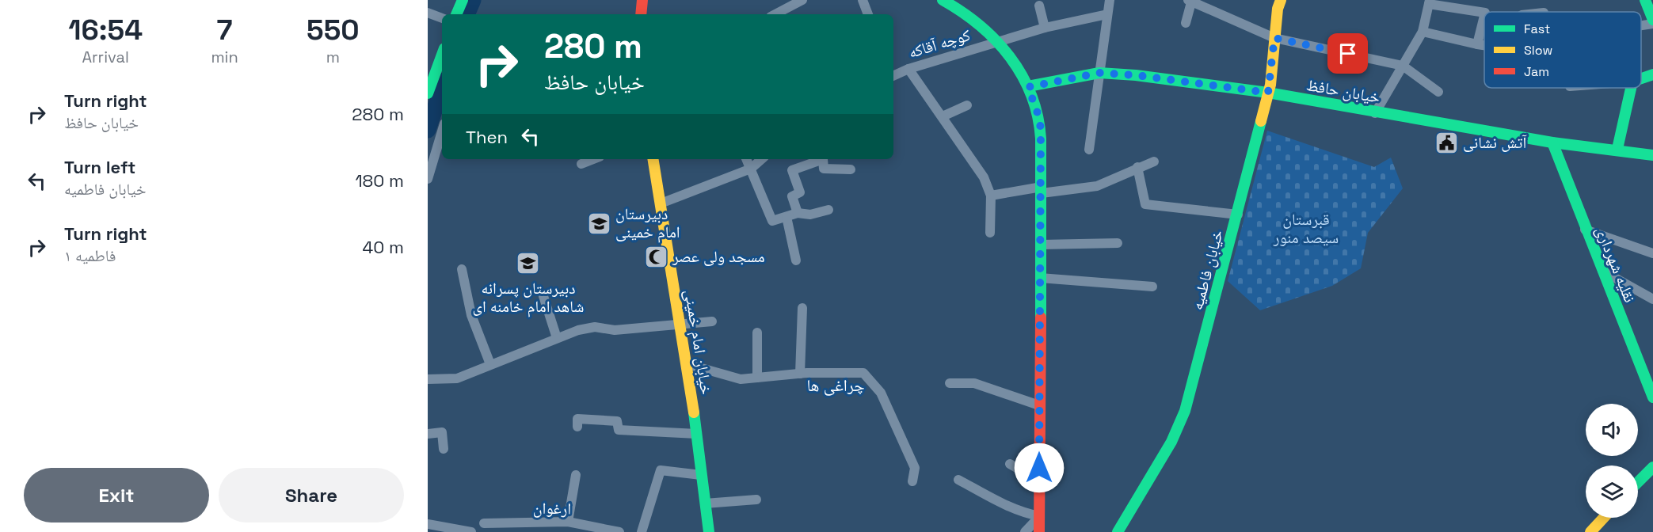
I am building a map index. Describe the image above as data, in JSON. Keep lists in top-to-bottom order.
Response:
{
  "streets": {
    "main road": [
      "خیابان حافظ",
      "نقلیه شهرداری",
      "خیابان فاطمیه",
      "خیابان امام خمینی"
    ],
    "street": ["کوچه آقاکه", "ارغوان"]
  },
  "crossings": [
    ["خیابان حافظ", "نقلیه شهرداری"],
    ["خیابان حافظ", "خیابان فاطمیه"]
  ],
  "districts": ["چراغی ها"],
  "parks": ["قبرستان سیصد منور"],
  "places": {
    "public building": ["آتش نشانی"],
    "school or university": ["دبیرستان امام خمینی", "دبیرستان پسرانه شاهد امام خامنه ای"],
    "mosque": ["مسجد ولی عصر"]
  },
  "legend": ["Fast", "Slow", "Jam"],
  "page": {
    "eta": [
      "16:54",
      "Arrival",
      "7",
      "min",
      "550",
      "m"
    ],
    "turn": ["280 m", "خیابان حافظ"],
    "list": [
      {
        "name": "Turn right",
        "note": "خیابان حافظ",
        "value": "280 m"
      },
      {
        "name": "Turn left",
        "note": "خیابان فاطمیه",
        "value": "180 m"
      },
      {
        "name": "Turn right",
        "note": "فاطمیه ۱",
        "value": "40 m"
      }
    ],
    "then": "Then",
    "buttons": ["Exit", "Share"]
  }
}
